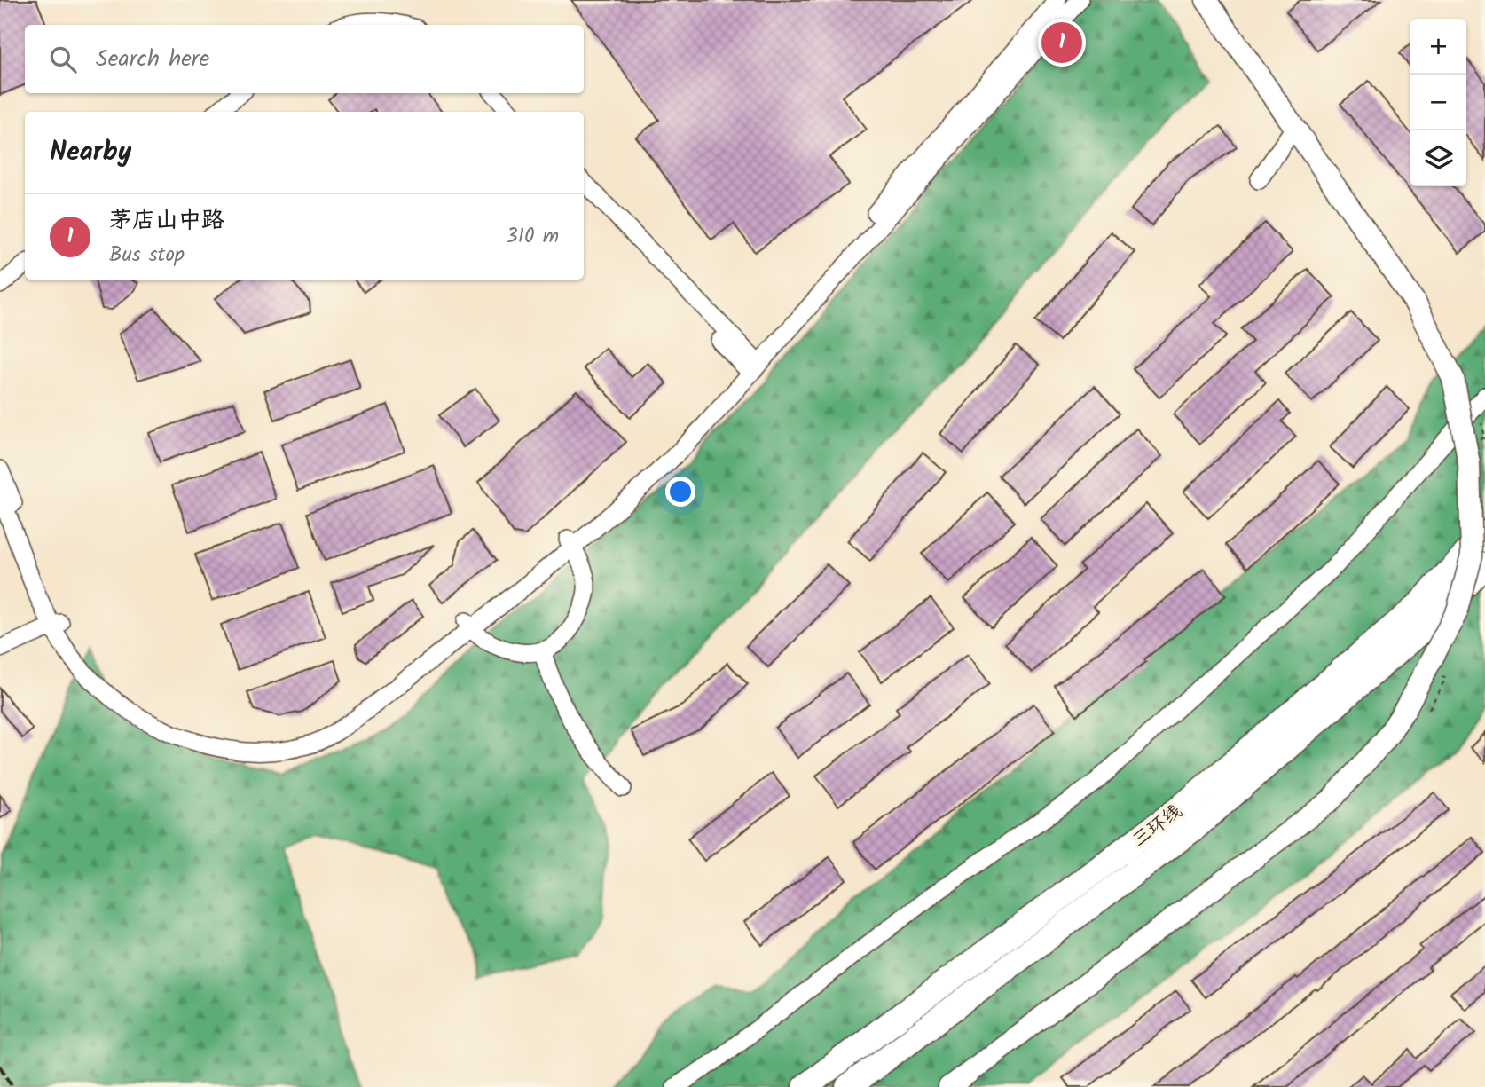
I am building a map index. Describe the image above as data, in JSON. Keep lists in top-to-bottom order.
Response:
{
  "streets": {
    "highway": ["三环线"]
  },
  "page": {
    "map_buttons": ["+", "−"],
    "pins": "1",
    "search": "Search here",
    "heading": "Nearby",
    "list": [
      {
        "mark": "1",
        "name": "茅店山中路",
        "note": "Bus stop",
        "value": "310 m"
      }
    ]
  }
}
